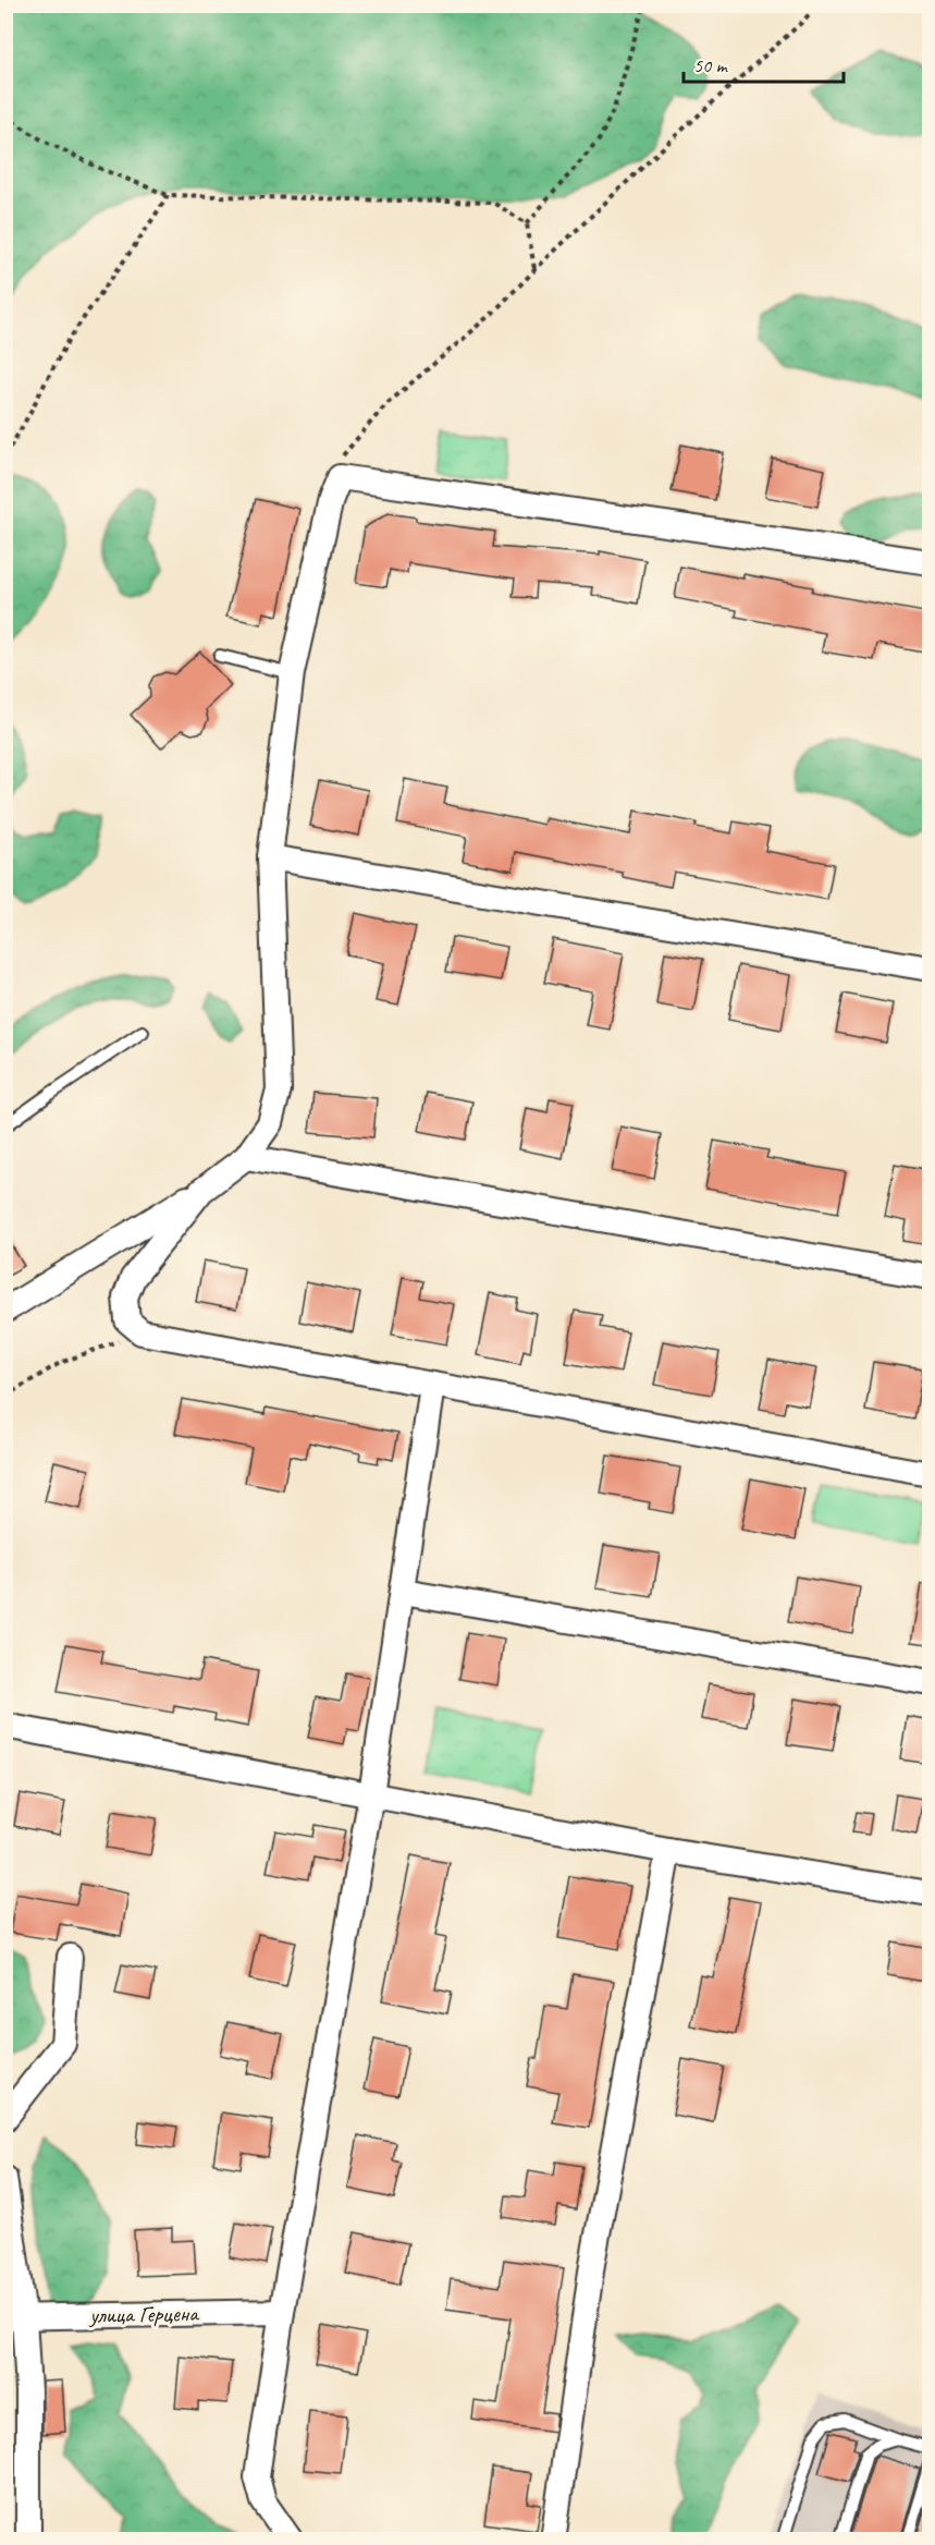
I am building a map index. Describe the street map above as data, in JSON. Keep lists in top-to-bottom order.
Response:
{
  "streets": {
    "street": ["улица Герцена"]
  },
  "scale_bar": "50 m"
}
